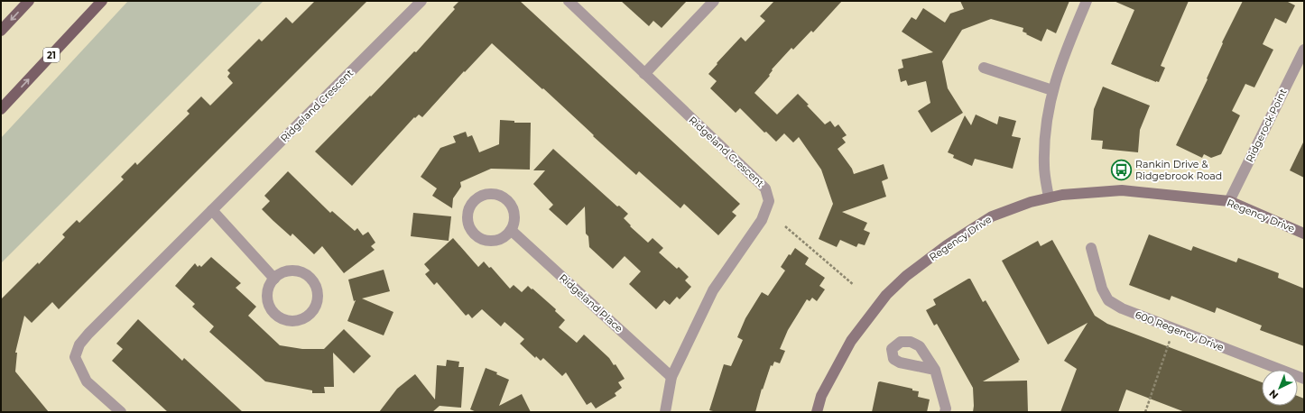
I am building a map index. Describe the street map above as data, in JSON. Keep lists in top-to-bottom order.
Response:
{
  "streets": {
    "main road": ["21"],
    "street": [
      "Ridgeland Crescent",
      "Ridgerock Point",
      "Regency Drive",
      "Ridgeland Place",
      "600 Regency Drive"
    ]
  },
  "crossings": [
    ["Ridgeland Crescent", "Ridgeland Place"],
    ["Ridgerock Point", "Regency Drive"]
  ],
  "places": {
    "bus stop": ["Rankin Drive & Ridgebrook Road"]
  },
  "north": "bottom left"
}
